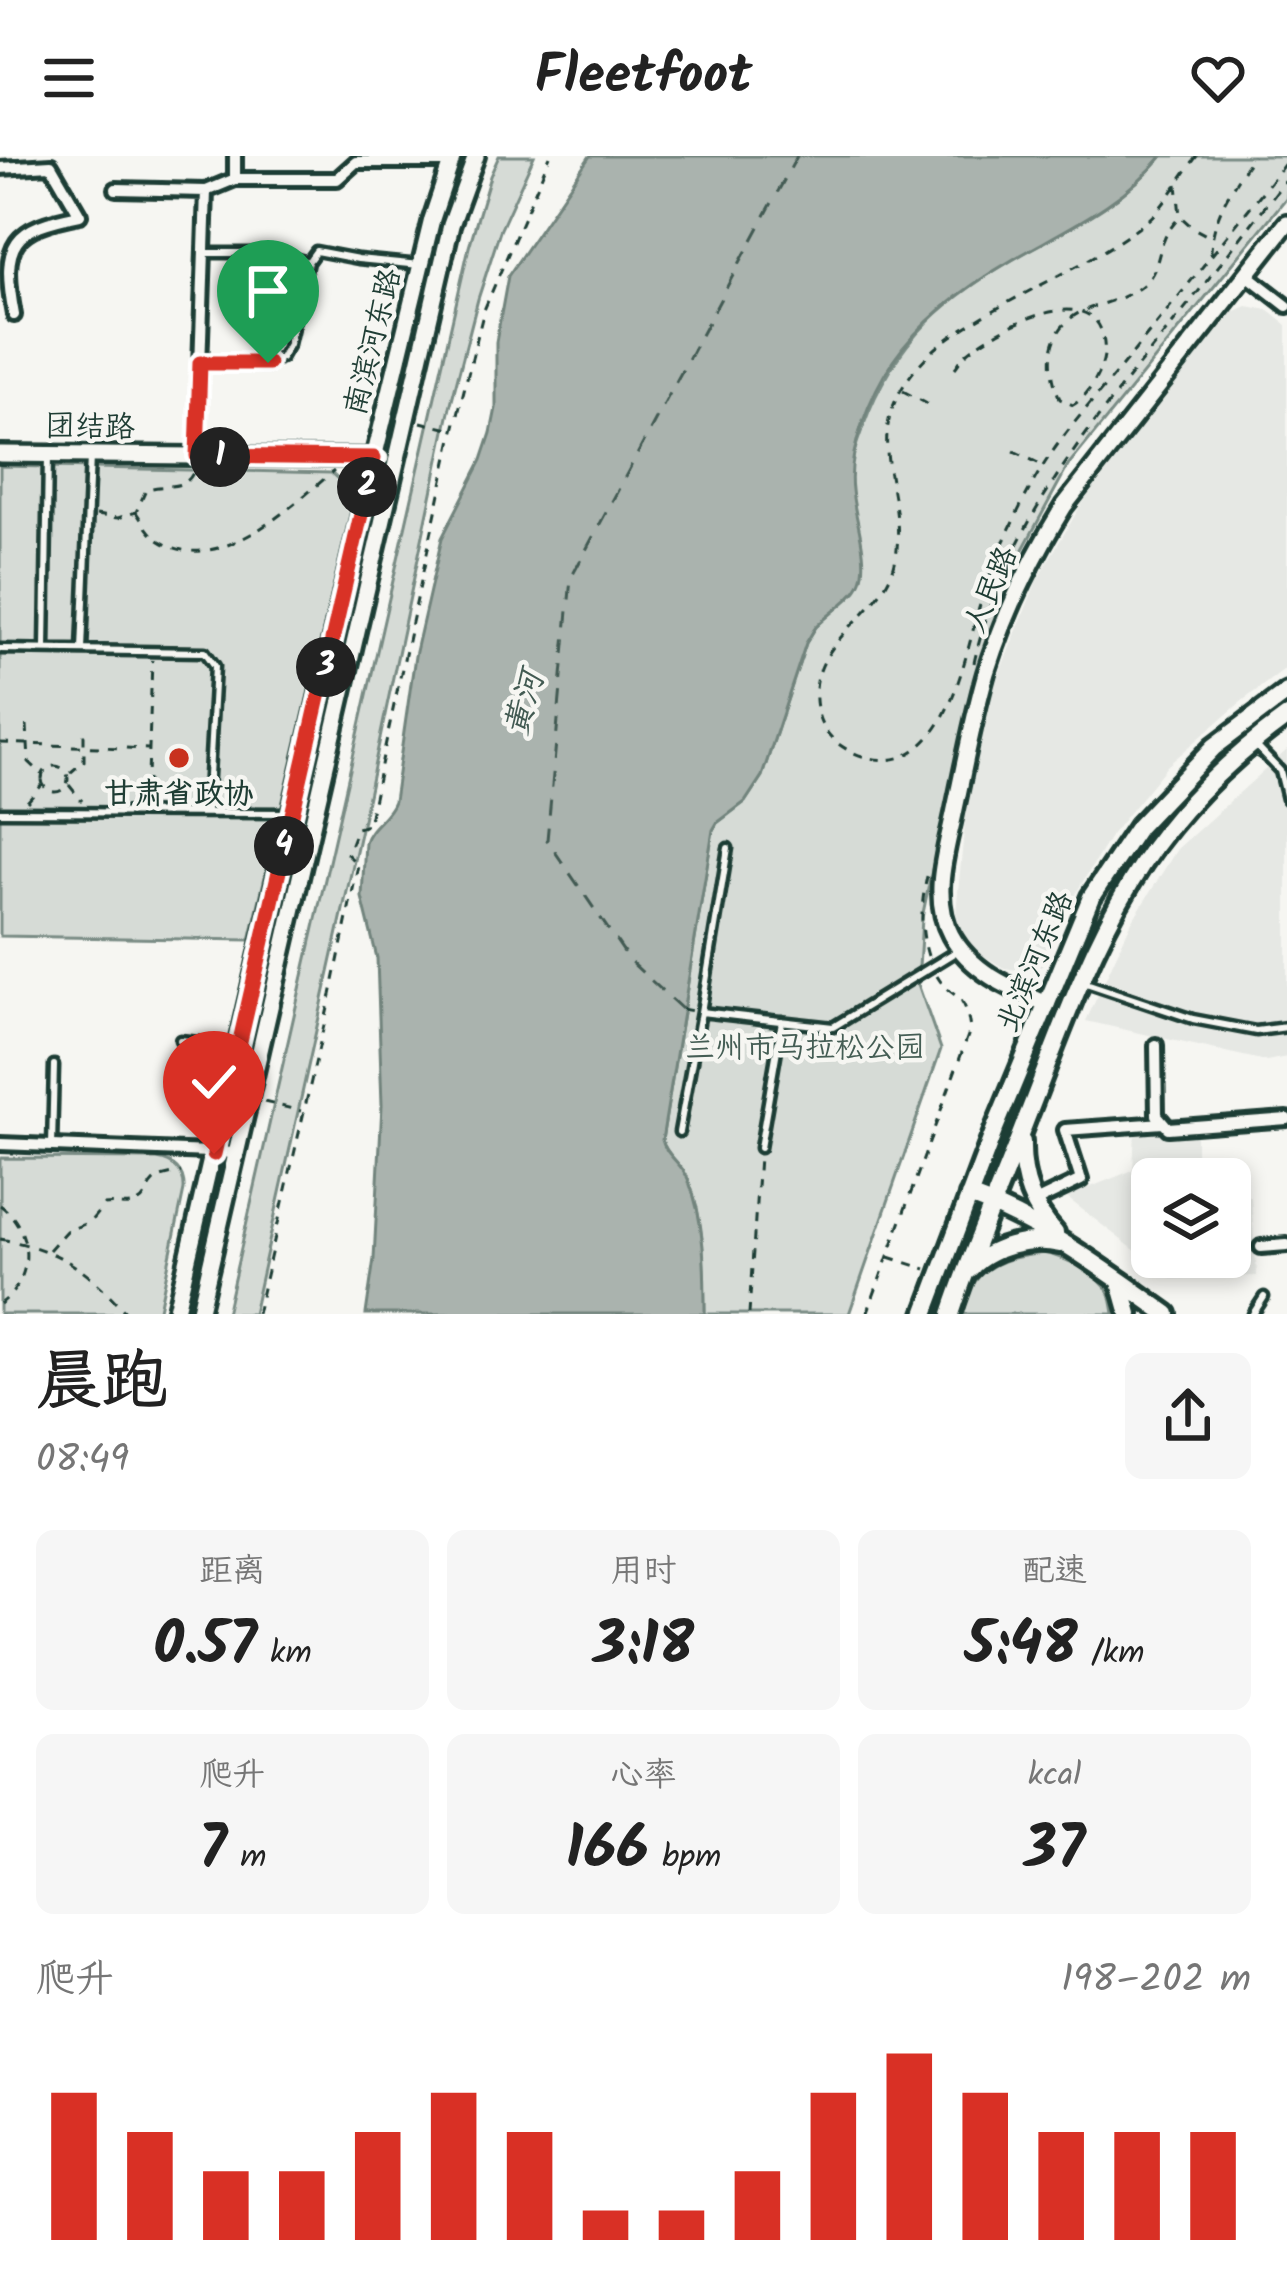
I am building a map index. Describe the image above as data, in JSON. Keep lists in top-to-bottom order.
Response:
{
  "streets": {
    "main road": [
      "南滨河东路",
      "团结路",
      "人民路",
      "北滨河东路"
    ]
  },
  "crossings": [
    ["南滨河东路", "团结路"]
  ],
  "water": ["黄河"],
  "parks": ["兰州市马拉松公园"],
  "places": ["甘肃省政协"],
  "page": {
    "header": "Fleetfoot",
    "pins": [
      "1",
      "2",
      "3",
      "4"
    ],
    "heading": ["晨跑", "08:49"],
    "stats": [
      ["距离", "0.57 km"],
      ["用时", "3:18"],
      ["配速", "5:48 /km"],
      ["爬升", "7 m"],
      ["心率", "166 bpm"],
      ["kcal", "37"]
    ],
    "chart": ["爬升", "198–202 m"]
  }
}
